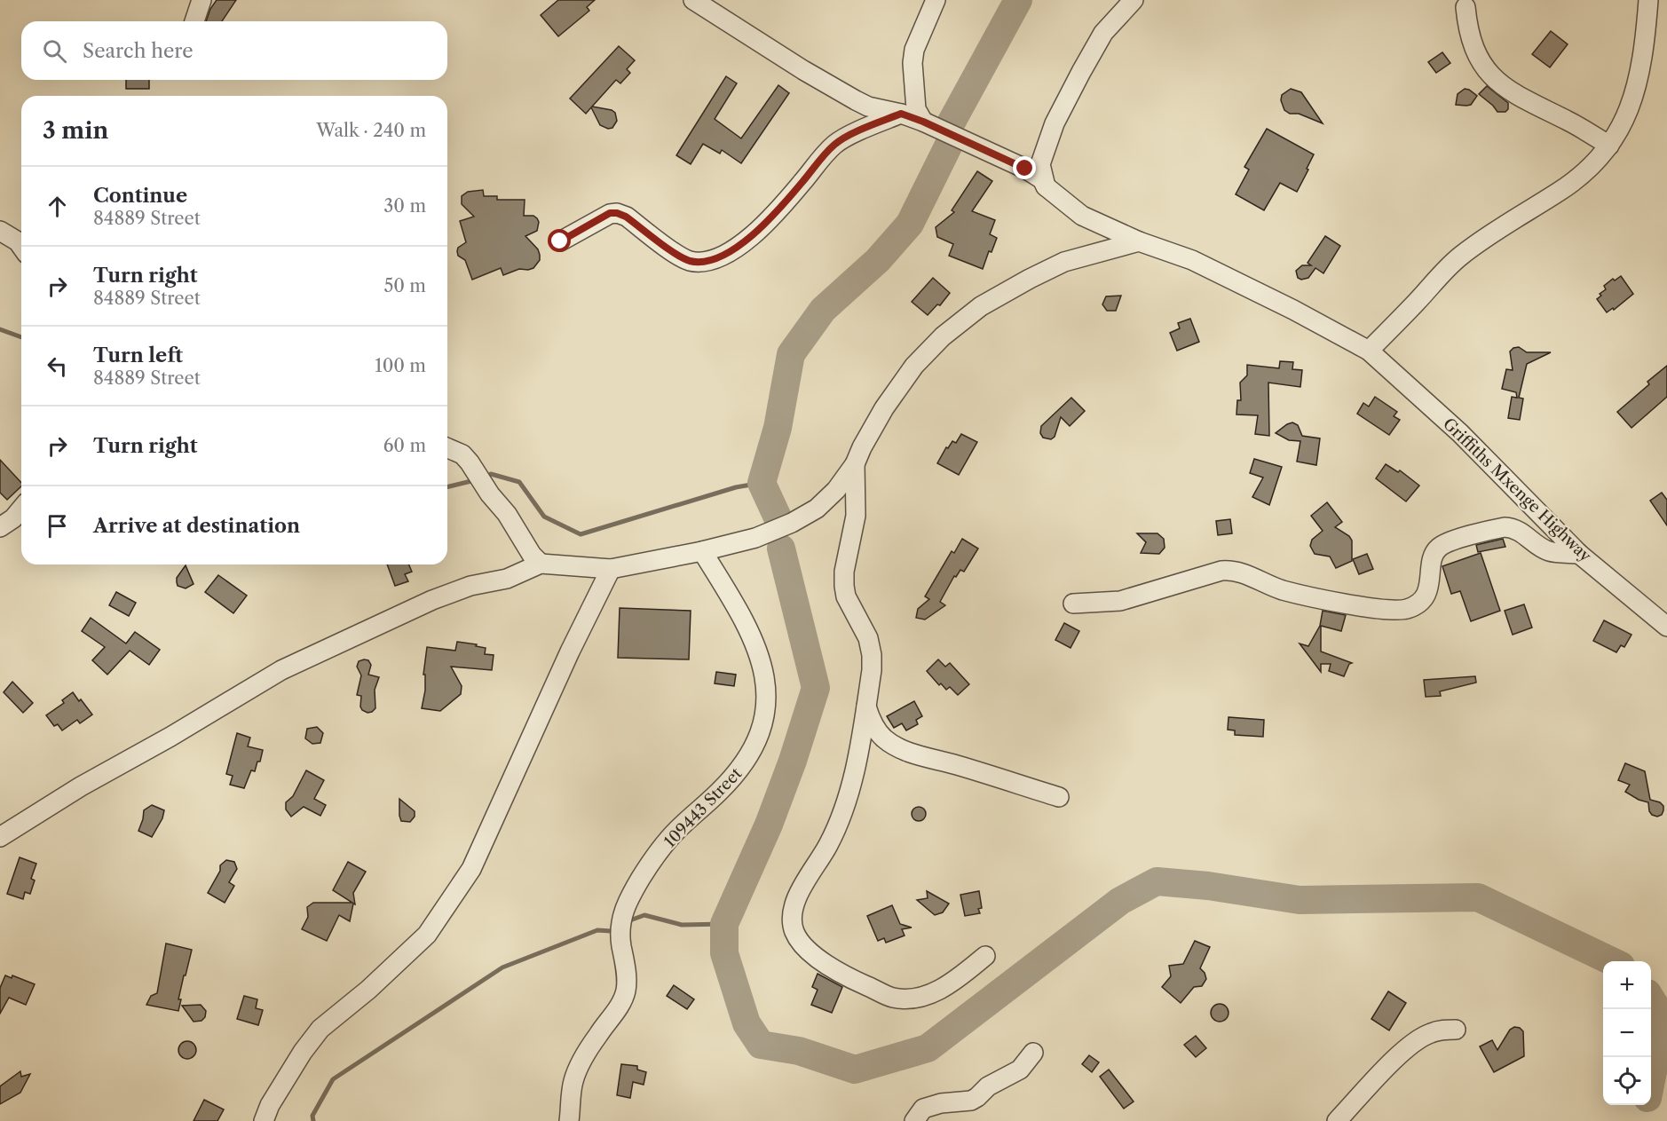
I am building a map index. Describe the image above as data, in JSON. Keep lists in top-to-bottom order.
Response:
{
  "streets": {
    "street": ["Griffiths Mxenge Highway", "109443 Street"]
  },
  "page": {
    "search": "Search here",
    "heading": ["3 min", "Walk · 240 m"],
    "list": [
      ["Continue", "84889 Street", "30 m"],
      ["Turn right", "84889 Street", "50 m"],
      ["Turn left", "84889 Street", "100 m"],
      ["Turn right", "60 m"],
      "Arrive at destination"
    ],
    "map_buttons": ["+", "−"]
  }
}
